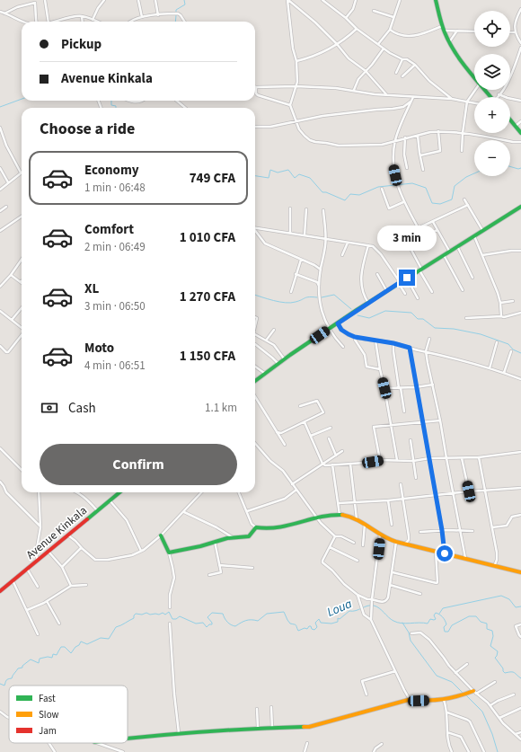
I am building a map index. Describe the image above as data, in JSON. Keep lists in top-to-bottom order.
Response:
{
  "streets": {
    "street": ["Avenue Kinkala"]
  },
  "water": ["Loua"],
  "legend": ["Fast", "Slow", "Jam"],
  "page": {
    "map_buttons": ["+", "−"],
    "banner": ["Pickup", "Avenue Kinkala"],
    "heading": "Choose a ride",
    "list": [
      {
        "name": "Economy",
        "note": "1 min · 06:48",
        "value": "749 CFA"
      },
      {
        "name": "Comfort",
        "note": "2 min · 06:49",
        "value": "1 010 CFA"
      },
      {
        "name": "XL",
        "note": "3 min · 06:50",
        "value": "1 270 CFA"
      },
      {
        "name": "Moto",
        "note": "4 min · 06:51",
        "value": "1 150 CFA"
      }
    ],
    "bubble": "3 min",
    "pay": ["Cash", "1.1 km"],
    "buttons": "Confirm"
  }
}
